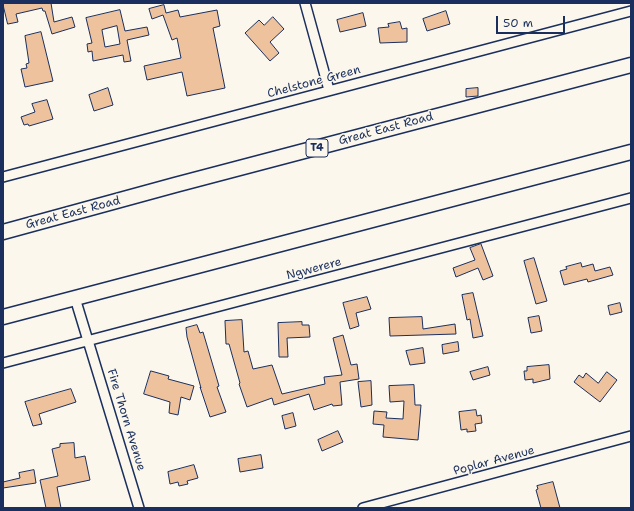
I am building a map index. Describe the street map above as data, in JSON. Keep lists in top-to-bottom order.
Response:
{
  "streets": {
    "main road": ["Great East Road", "T4"],
    "street": [
      "Chelstone Green",
      "Ngwerere",
      "Fire Thorn Avenue",
      "Poplar Avenue"
    ]
  },
  "crossings": [
    ["Ngwerere", "Fire Thorn Avenue"]
  ],
  "scale_bar": "50 m"
}
